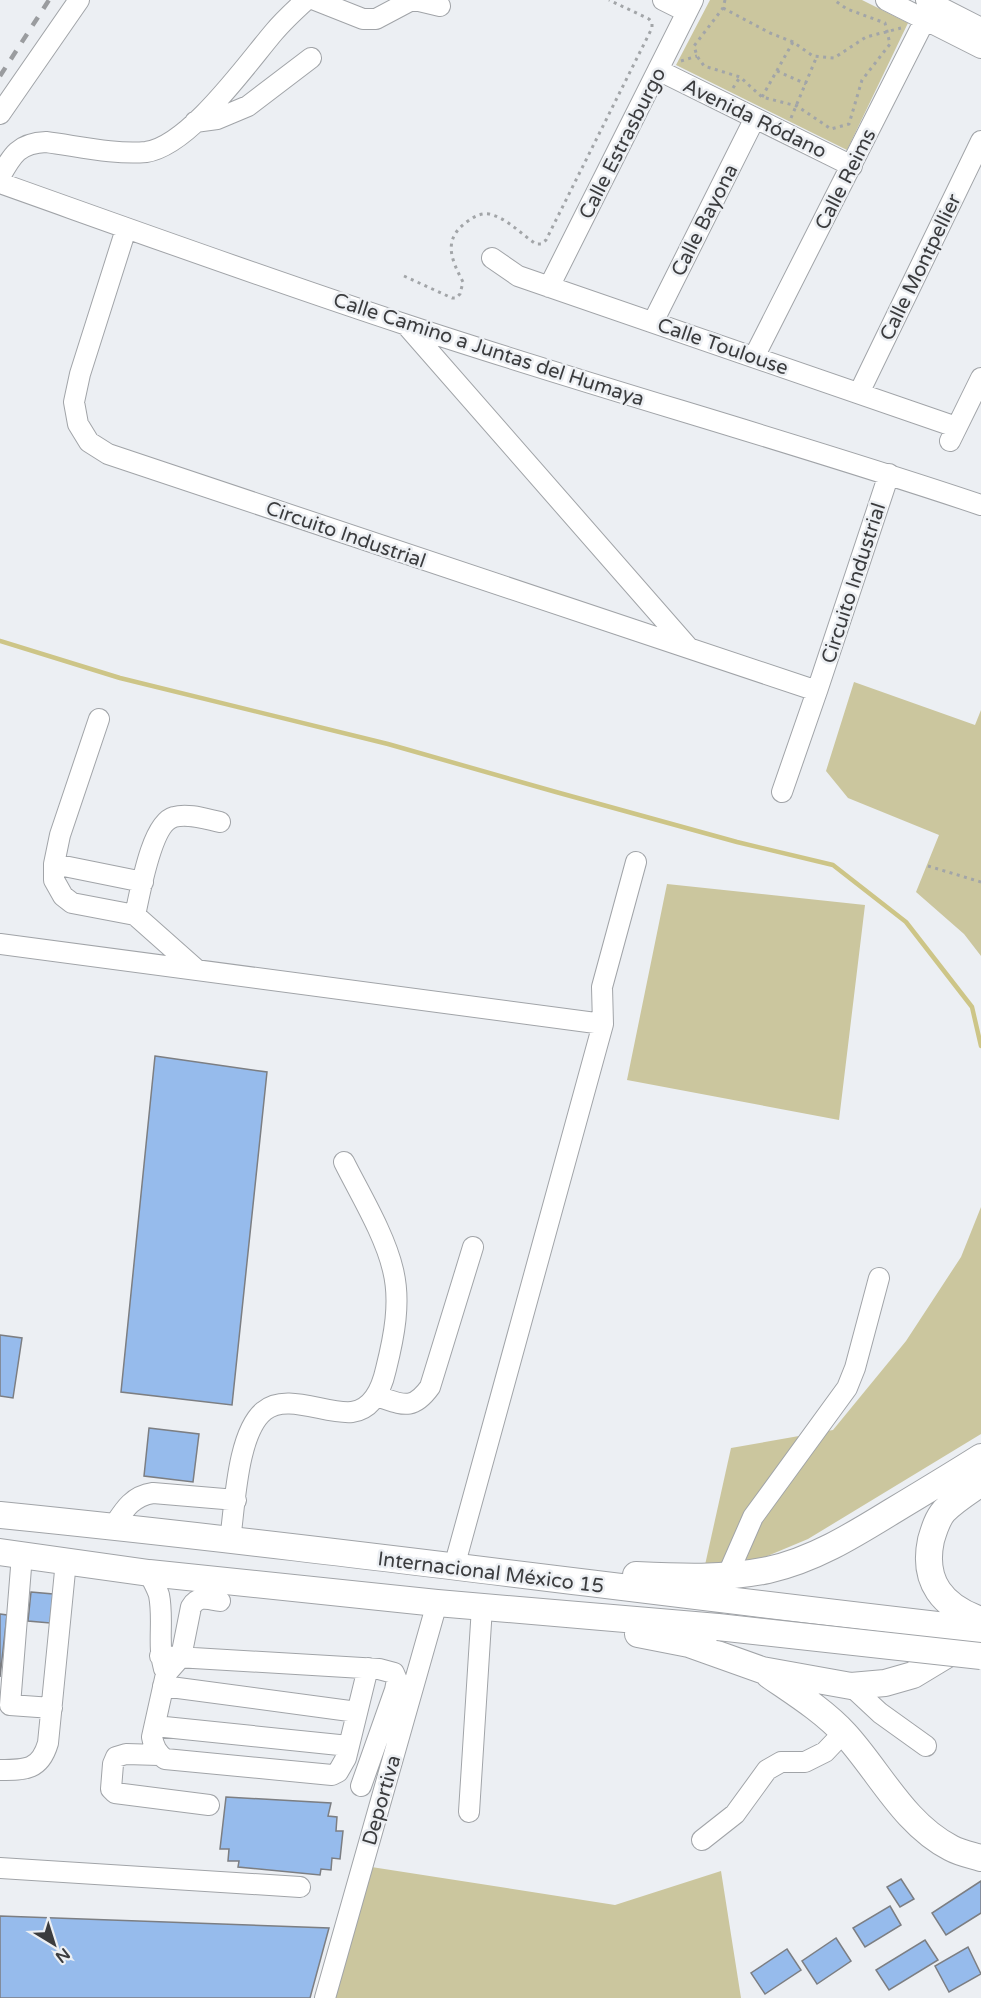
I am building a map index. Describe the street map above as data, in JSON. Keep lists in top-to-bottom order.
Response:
{
  "streets": {
    "main road": ["Internacional México 15"],
    "street": [
      "Avenida Ródano",
      "Calle Estrasburgo",
      "Calle Reims",
      "Calle Bayona",
      "Calle Montpellier",
      "Calle Toulouse",
      "Calle Camino a Juntas del Humaya",
      "Circuito Industrial",
      "Deportiva"
    ]
  },
  "crossings": [
    ["Avenida Ródano", "Calle Estrasburgo"],
    ["Avenida Ródano", "Calle Reims"],
    ["Avenida Ródano", "Calle Bayona"],
    ["Calle Estrasburgo", "Calle Toulouse"],
    ["Calle Reims", "Calle Toulouse"],
    ["Calle Bayona", "Calle Toulouse"],
    ["Calle Montpellier", "Calle Toulouse"],
    ["Calle Camino a Juntas del Humaya", "Circuito Industrial"],
    ["Internacional México 15", "Deportiva"]
  ],
  "north": "bottom right"
}
